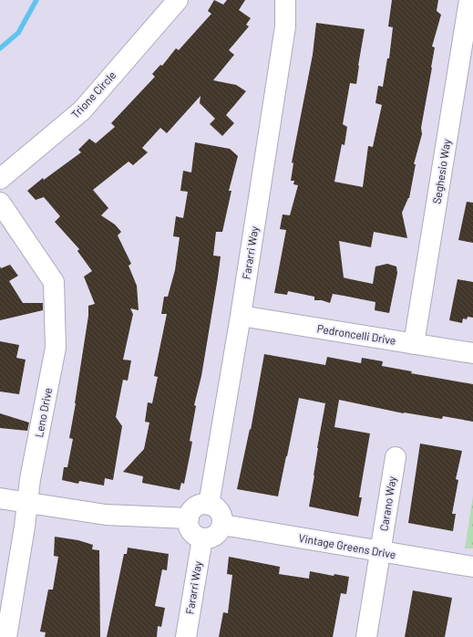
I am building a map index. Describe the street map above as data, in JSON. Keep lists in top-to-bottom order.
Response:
{
  "streets": {
    "street": [
      "Trione Circle",
      "Seghesio Way",
      "Fararri Way",
      "Pedroncelli Drive",
      "Leno Drive",
      "Carano Way",
      "Vintage Greens Drive"
    ]
  },
  "crossings": [
    ["Seghesio Way", "Pedroncelli Drive"],
    ["Fararri Way", "Pedroncelli Drive"],
    ["Fararri Way", "Vintage Greens Drive"],
    ["Carano Way", "Vintage Greens Drive"]
  ]
}
